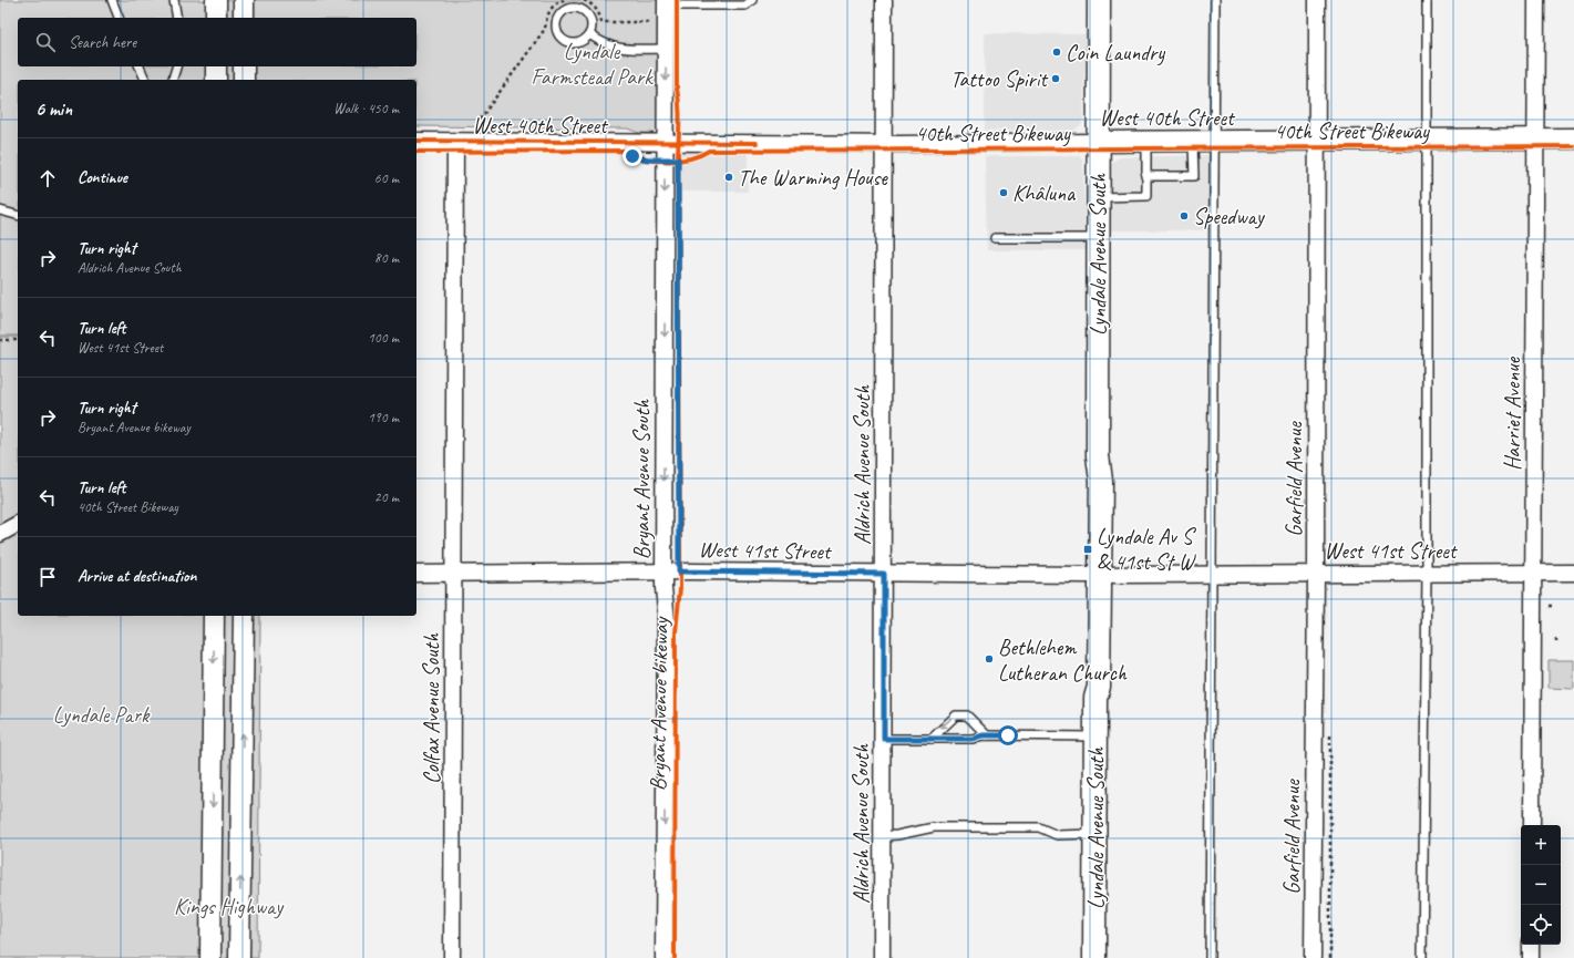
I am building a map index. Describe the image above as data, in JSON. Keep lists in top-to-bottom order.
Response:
{
  "streets": {
    "main road": ["Lyndale Avenue South"],
    "street": [
      "West 40th Street",
      "Harriet Avenue",
      "Aldrich Avenue South",
      "Bryant Avenue South",
      "Garfield Avenue",
      "West 41st Street",
      "Colfax Avenue South"
    ],
    "cycle path": ["40th Street Bikeway", "Bryant Avenue bikeway"]
  },
  "crossings": [
    ["West 40th Street", "Lyndale Avenue South"],
    ["West 40th Street", "Harriet Avenue"],
    ["West 40th Street", "Aldrich Avenue South"],
    ["West 40th Street", "Bryant Avenue South"],
    ["West 40th Street", "Garfield Avenue"],
    ["West 40th Street", "Colfax Avenue South"],
    ["Lyndale Avenue South", "West 41st Street"],
    ["Harriet Avenue", "West 41st Street"],
    ["Aldrich Avenue South", "West 41st Street"],
    ["Bryant Avenue South", "West 41st Street"],
    ["Garfield Avenue", "West 41st Street"],
    ["West 41st Street", "Colfax Avenue South"]
  ],
  "one_way": ["Bryant Avenue South"],
  "parks": ["Lyndale Farmstead Park", "Lyndale Park", "Kings Highway"],
  "places": {
    "other": [
      "Coin Laundry",
      "Tattoo Spirit",
      "The Warming House",
      "Khâluna",
      "Speedway",
      "Bethlehem Lutheran Church"
    ],
    "transit": ["Lyndale Av S & 41st St W"]
  },
  "page": {
    "search": "Search here",
    "heading": ["6 min", "Walk · 450 m"],
    "list": [
      ["Continue", "60 m"],
      ["Turn right", "Aldrich Avenue South", "80 m"],
      ["Turn left", "West 41st Street", "100 m"],
      ["Turn right", "Bryant Avenue bikeway", "190 m"],
      ["Turn left", "40th Street Bikeway", "20 m"],
      "Arrive at destination"
    ],
    "map_buttons": ["+", "−"]
  }
}
